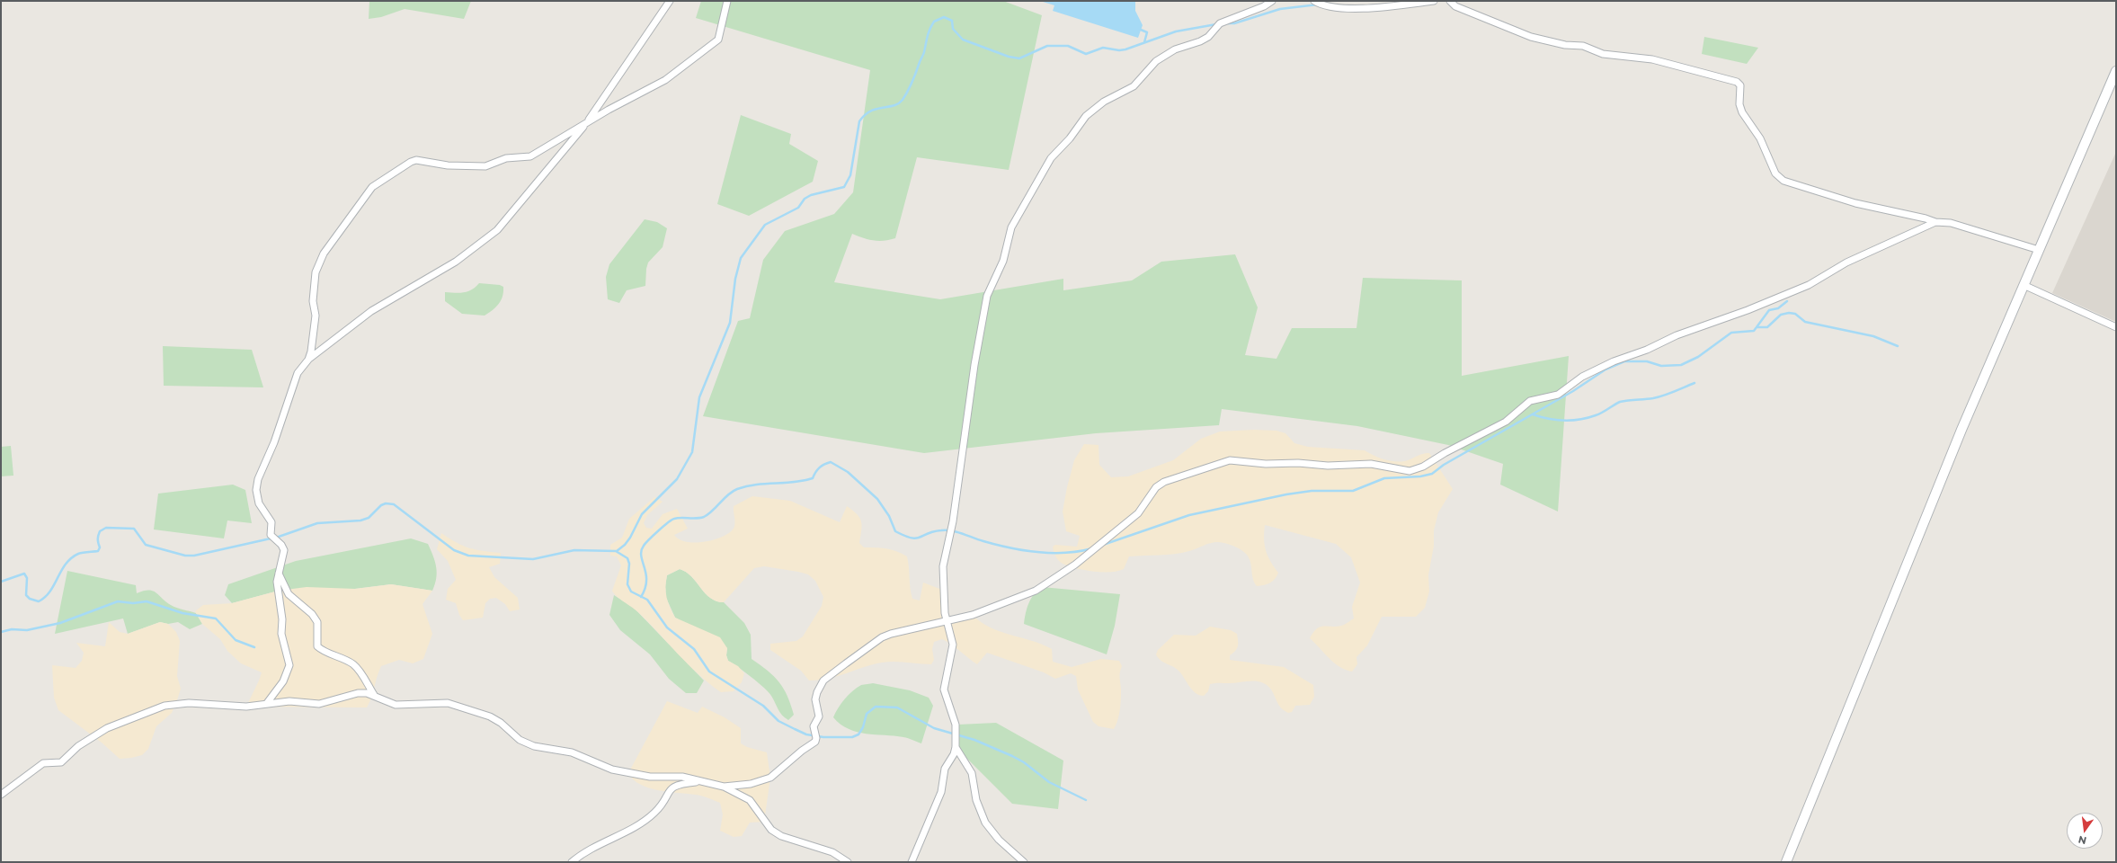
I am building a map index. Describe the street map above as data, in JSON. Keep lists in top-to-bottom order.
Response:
{
  "north": "bottom"
}
